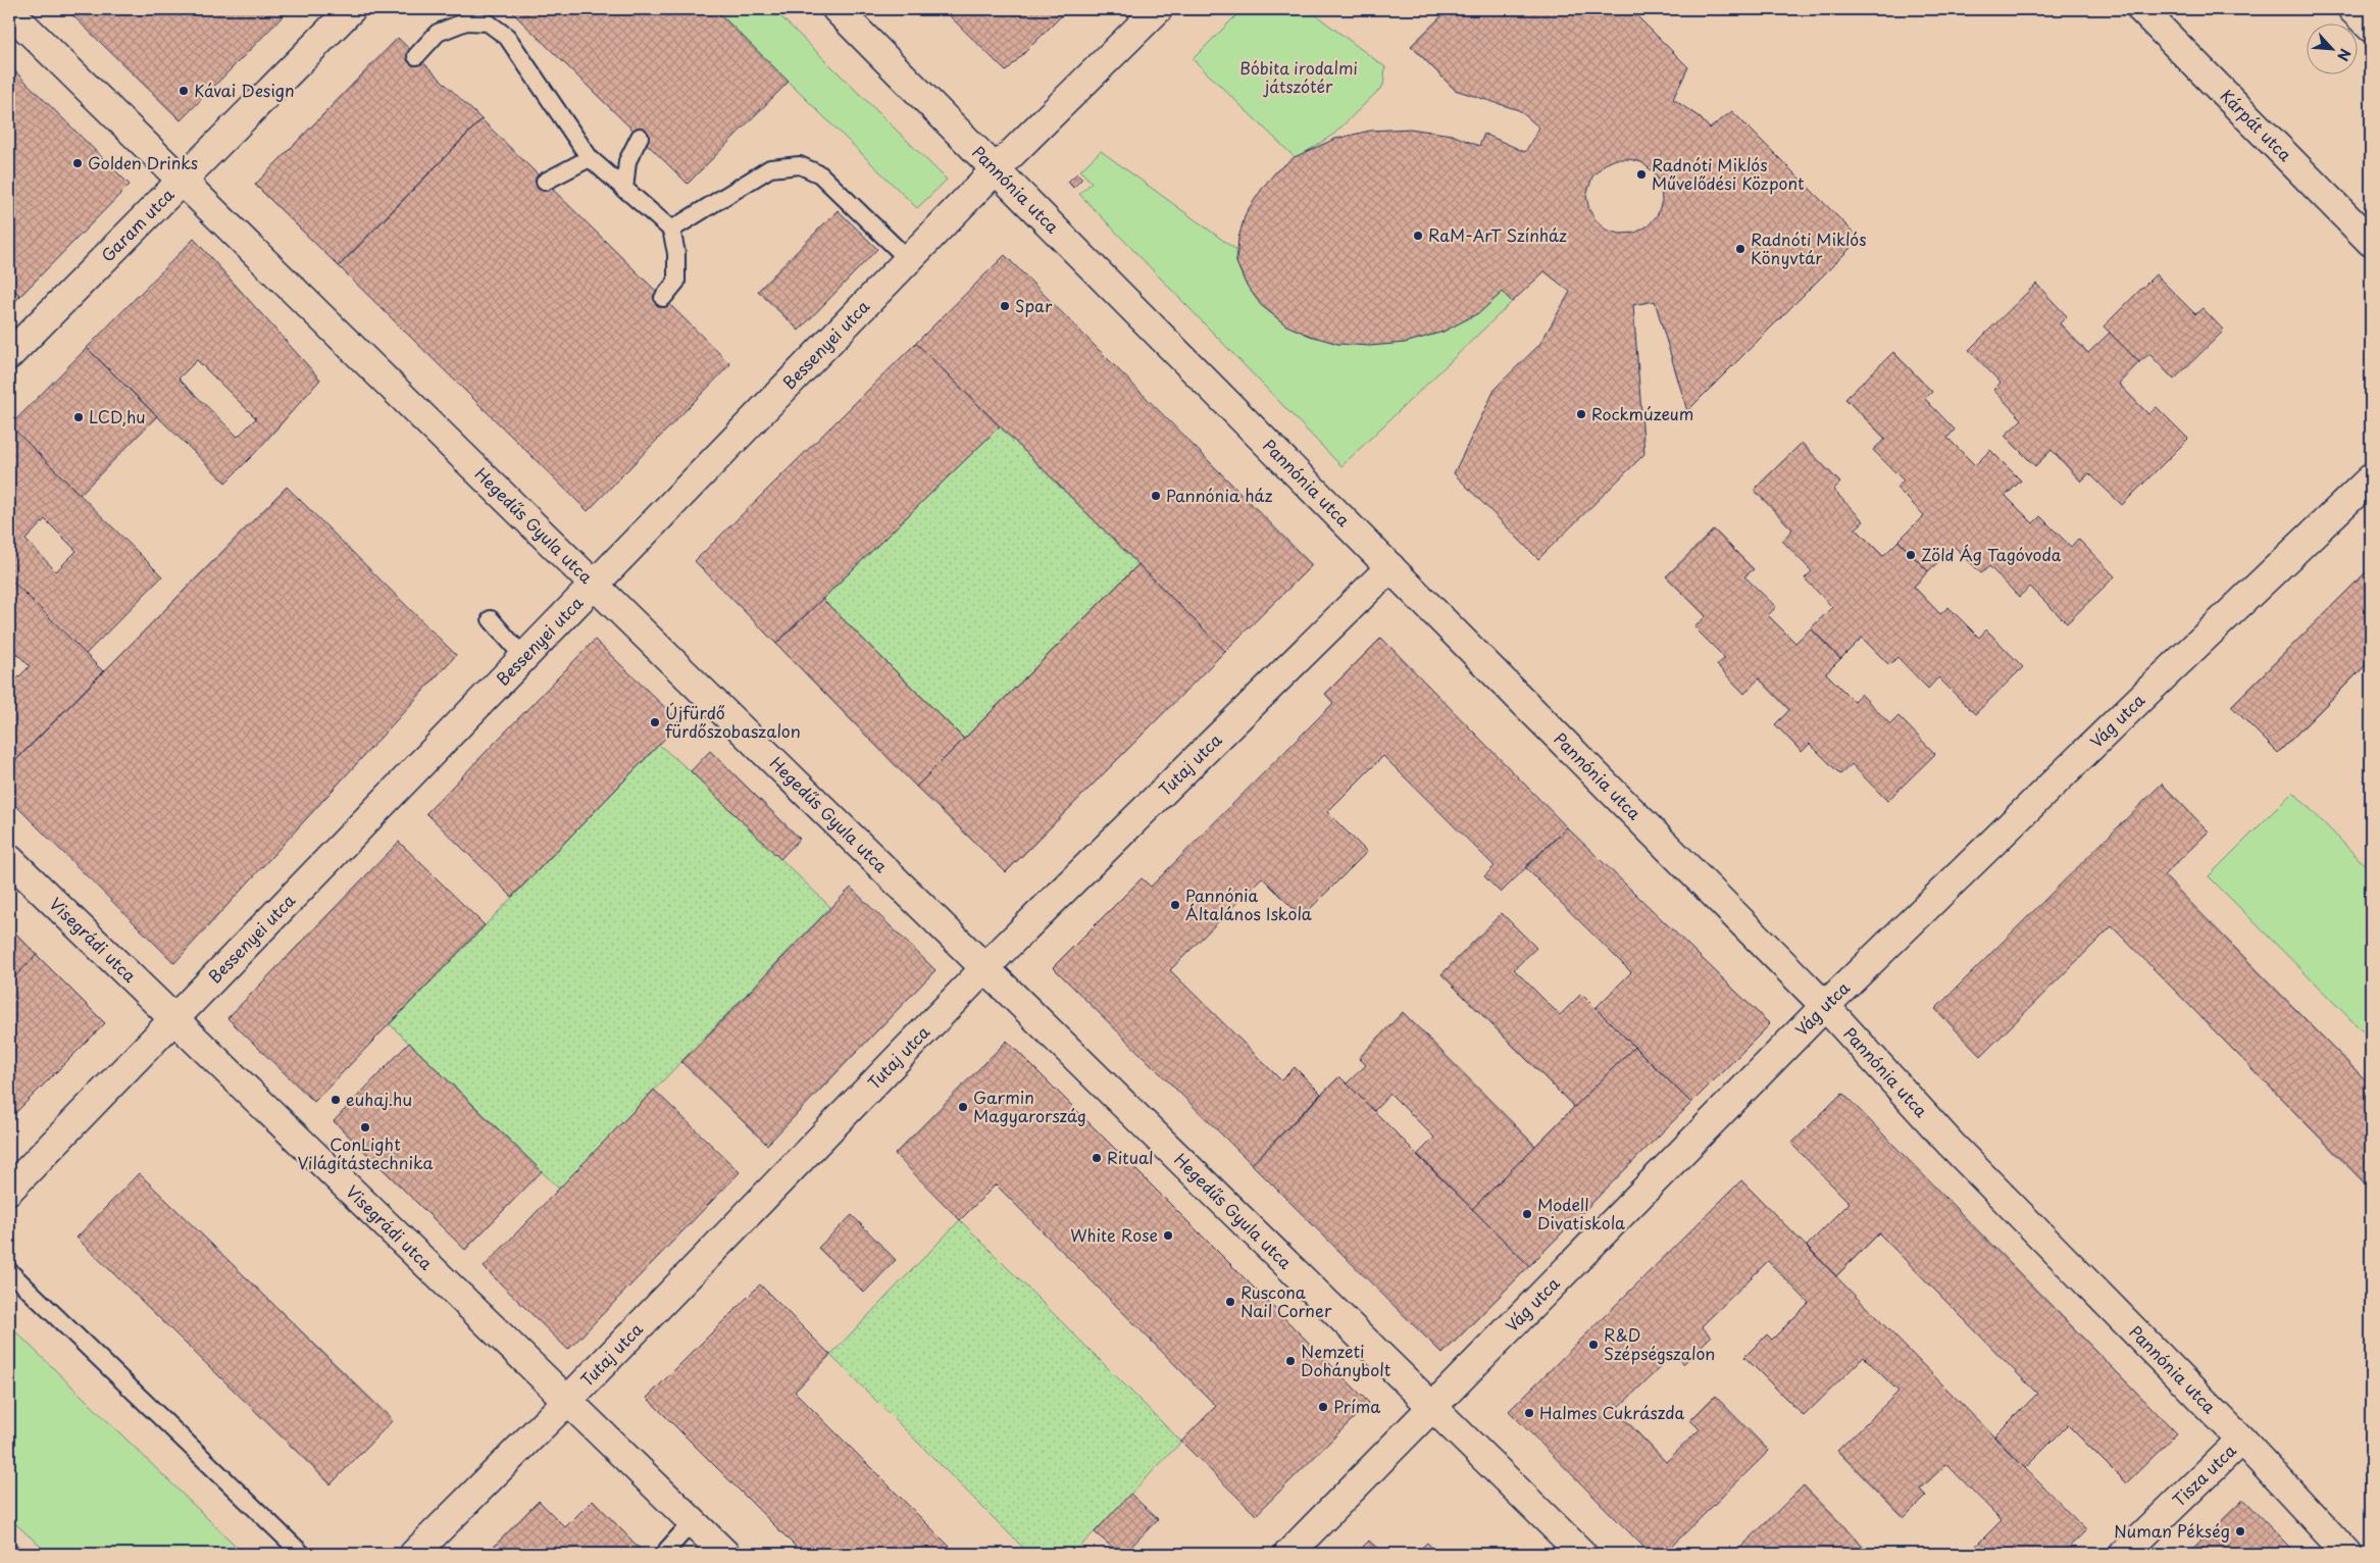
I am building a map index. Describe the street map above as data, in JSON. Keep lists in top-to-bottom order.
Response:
{
  "streets": {
    "street": [
      "Kárpát utca",
      "Pannónia utca",
      "Garam utca",
      "Bessenyei utca",
      "Hegedűs Gyula utca",
      "Vág utca",
      "Tutaj utca",
      "Visegrádi utca",
      "Tisza utca"
    ]
  },
  "crossings": [
    ["Pannónia utca", "Bessenyei utca"],
    ["Pannónia utca", "Vág utca"],
    ["Pannónia utca", "Tutaj utca"],
    ["Pannónia utca", "Tisza utca"],
    ["Garam utca", "Hegedűs Gyula utca"],
    ["Bessenyei utca", "Hegedűs Gyula utca"],
    ["Bessenyei utca", "Visegrádi utca"],
    ["Hegedűs Gyula utca", "Vág utca"],
    ["Hegedűs Gyula utca", "Tutaj utca"],
    ["Tutaj utca", "Visegrádi utca"]
  ],
  "parks": ["Bóbita irodalmi játszótér"],
  "places": [
    "Kávai Design",
    "Golden Drinks",
    "Radnóti Miklós Művelődési Központ",
    "RaM-ArT Színház",
    "Radnóti Miklós Könyvtár",
    "Spar",
    "Rockmúzeum",
    "LCD,hu",
    "Pannónia ház",
    "Zöld Ág Tagóvoda",
    "Újfürdő fürdőszobaszalon",
    "Pannónia Általános Iskola",
    "euhaj.hu",
    "Garmin Magyarország",
    "ConLight Világítástechnika",
    "Ritual",
    "Modell Divatiskola",
    "White Rose",
    "Ruscona Nail Corner",
    "R&D Szépségszalon",
    "Nemzeti Dohánybolt",
    "Príma",
    "Halmes Cukrászda",
    "Numan Pékség"
  ],
  "north": "bottom right"
}
